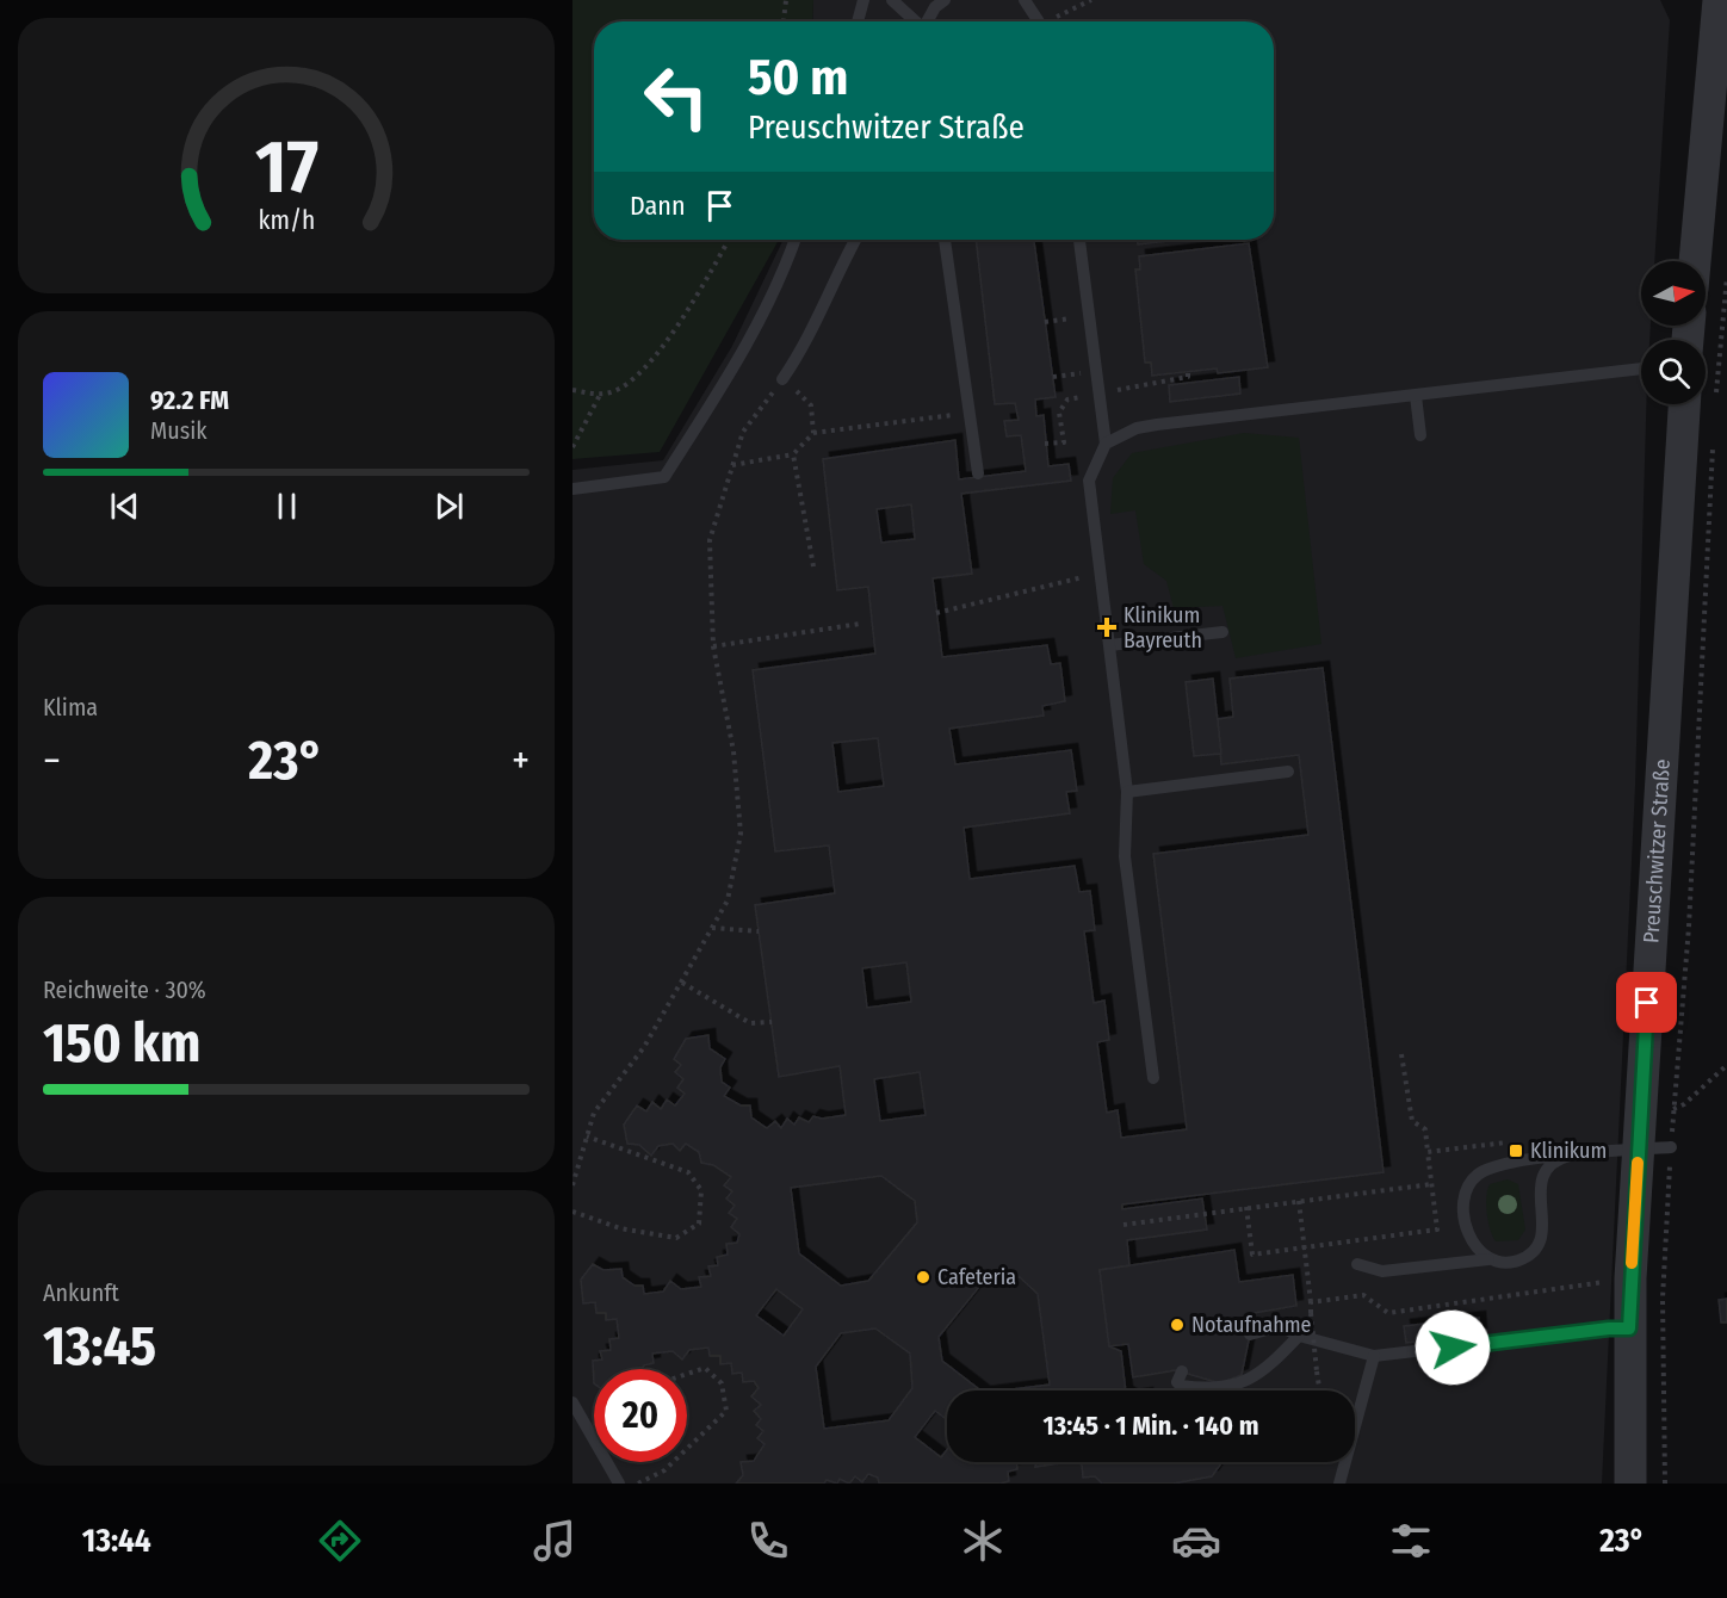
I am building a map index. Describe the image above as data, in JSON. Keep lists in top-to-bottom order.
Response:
{
  "streets": {
    "street": ["Preuschwitzer Straße"]
  },
  "places": {
    "health": ["Klinikum Bayreuth"],
    "transit": ["Klinikum"],
    "other": ["Cafeteria", "Notaufnahme"]
  },
  "north": "right",
  "page": {
    "turn": ["50 m", "Preuschwitzer Straße"],
    "then": "Dann",
    "song": ["92.2 FM", "Musik"],
    "tile": [
      "Klima",
      ["Reichweite · 30%", "150 km"],
      ["Ankunft", "13:45"]
    ],
    "heat": ["−", "23°", "+"],
    "limit": "20",
    "trip": "13:45 · 1 Min. · 140 m",
    "tabs": ["13:44", "23°"],
    "gauge": ["17", "km/h"]
  }
}
